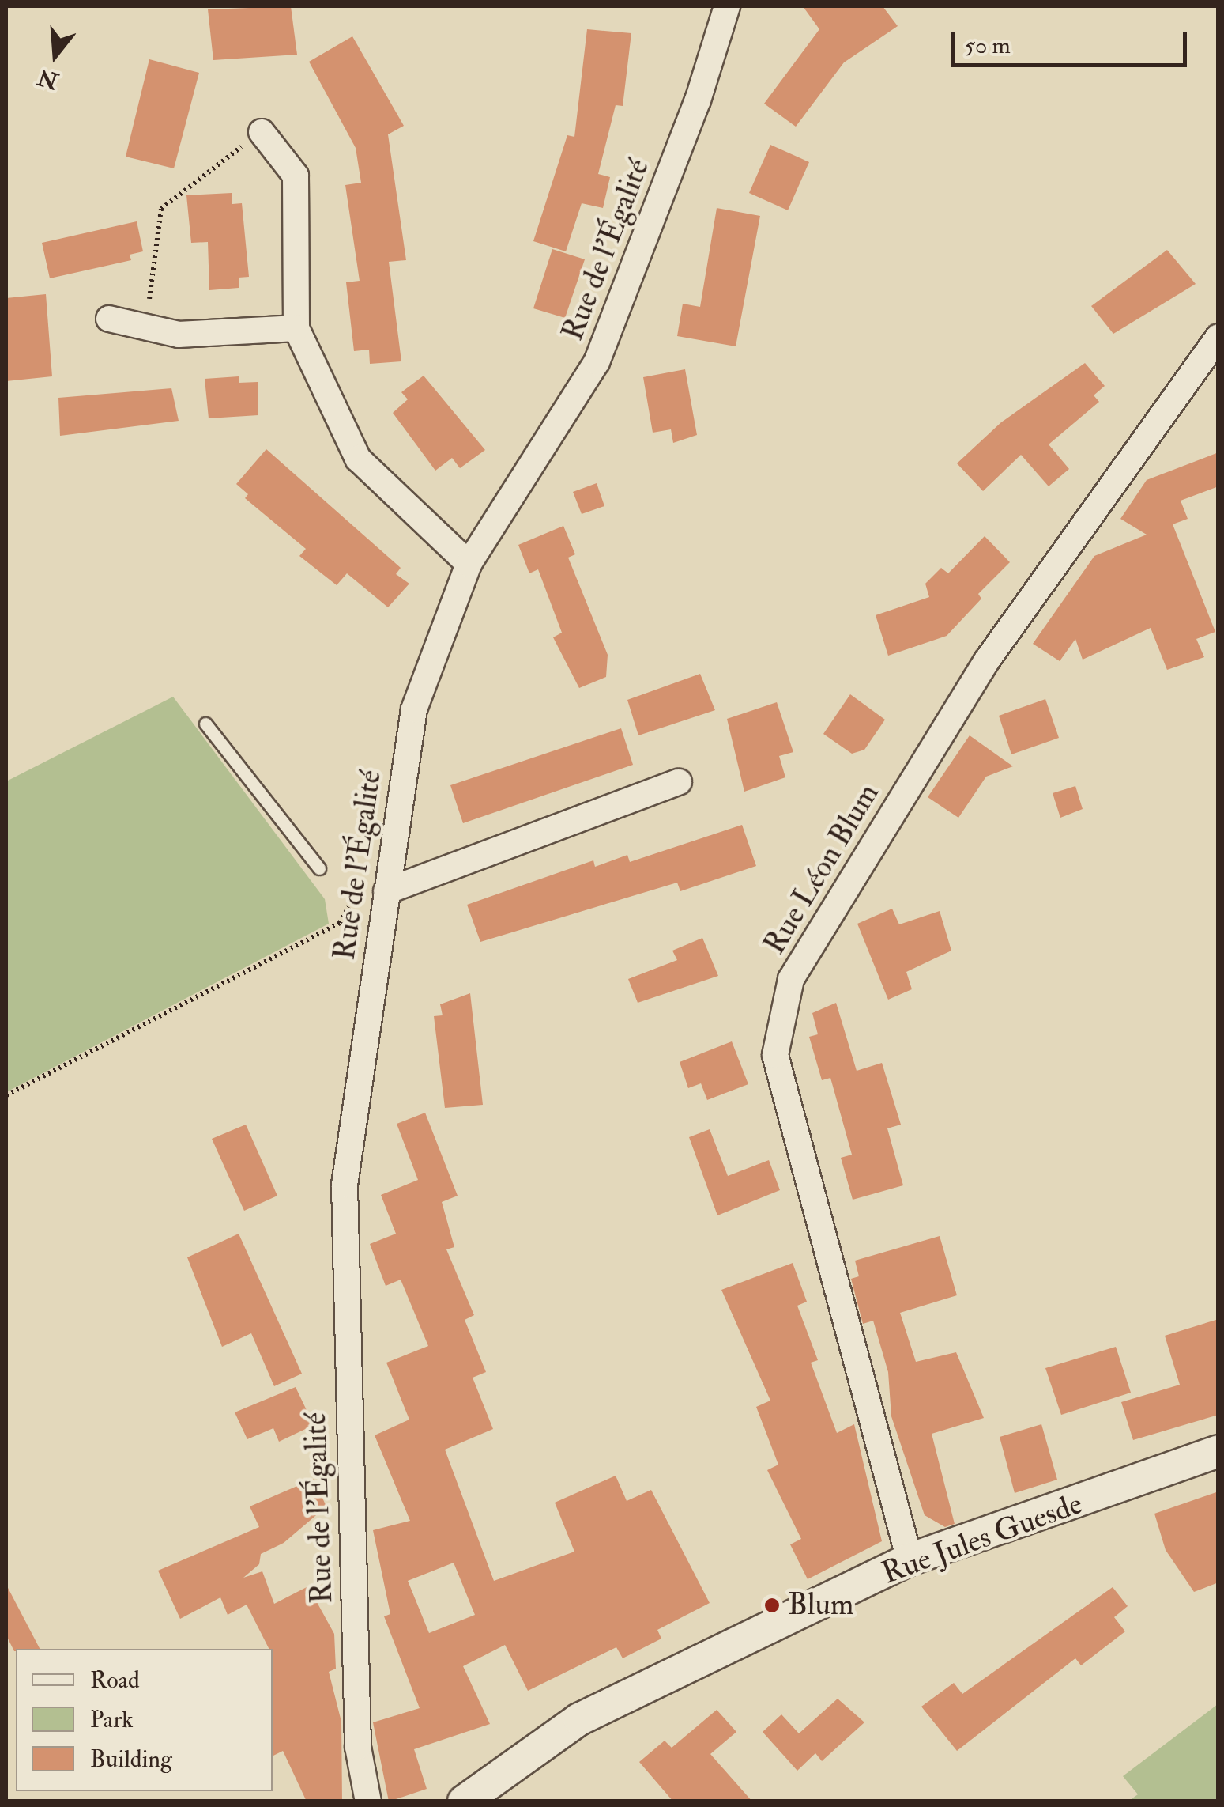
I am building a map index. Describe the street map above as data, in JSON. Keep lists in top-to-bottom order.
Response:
{
  "streets": {
    "street": ["Rue de l'Égalité", "Rue Léon Blum", "Rue Jules Guesde"]
  },
  "crossings": [
    ["Rue Léon Blum", "Rue Jules Guesde"]
  ],
  "places": ["Blum"],
  "legend": ["Road", "Park", "Building"],
  "scale_bar": "50 m",
  "north": "bottom"
}
